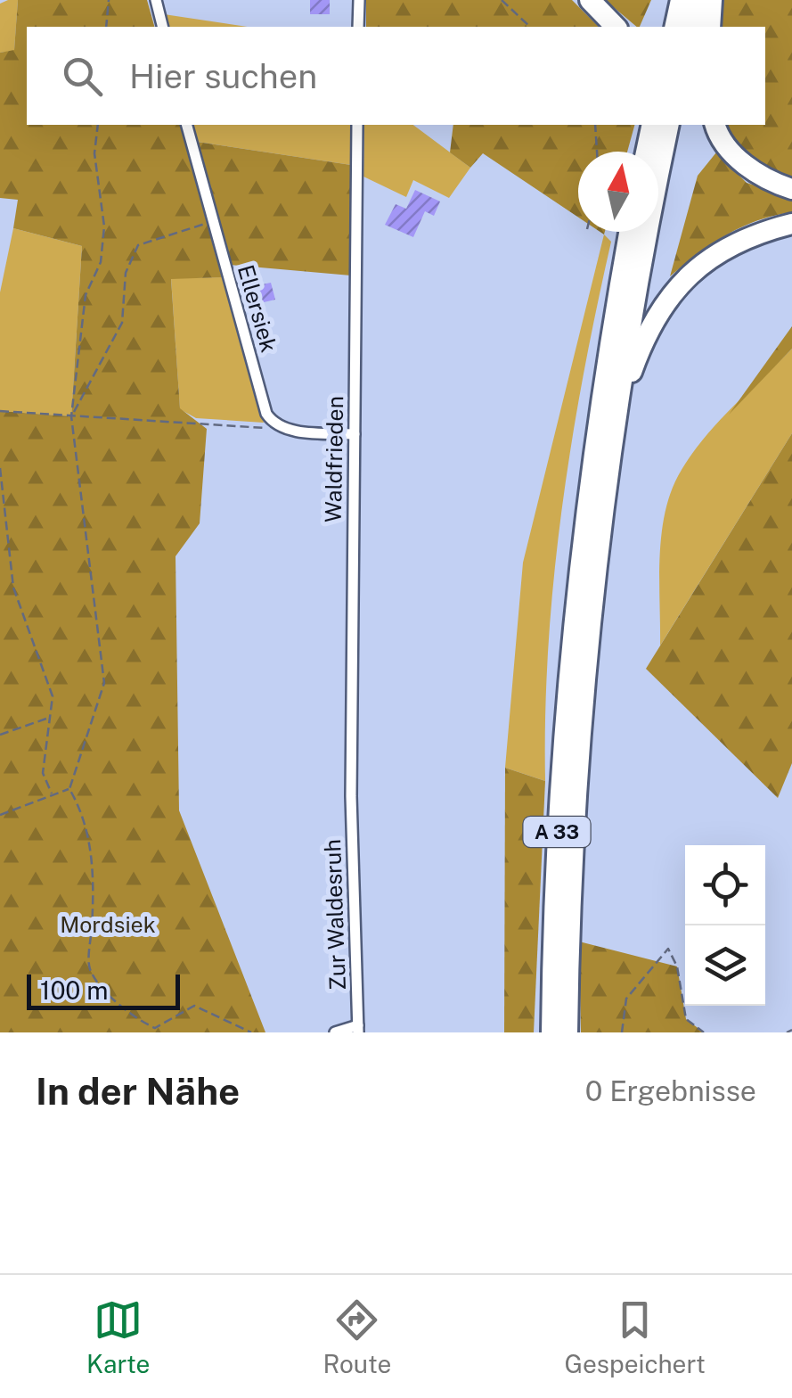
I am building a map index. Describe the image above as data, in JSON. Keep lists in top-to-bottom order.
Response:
{
  "streets": {
    "highway": ["A 33"],
    "street": ["Ellersiek", "Waldfrieden", "Zur Waldesruh"]
  },
  "crossings": [
    ["Waldfrieden", "Zur Waldesruh"]
  ],
  "parks": ["Mordsiek"],
  "scale_bar": "100 m",
  "north": "top",
  "page": {
    "search": "Hier suchen",
    "scale": "100 m",
    "heading": ["In der Nähe", "0 Ergebnisse"],
    "nav": ["Karte", "Route", "Gespeichert"]
  }
}
